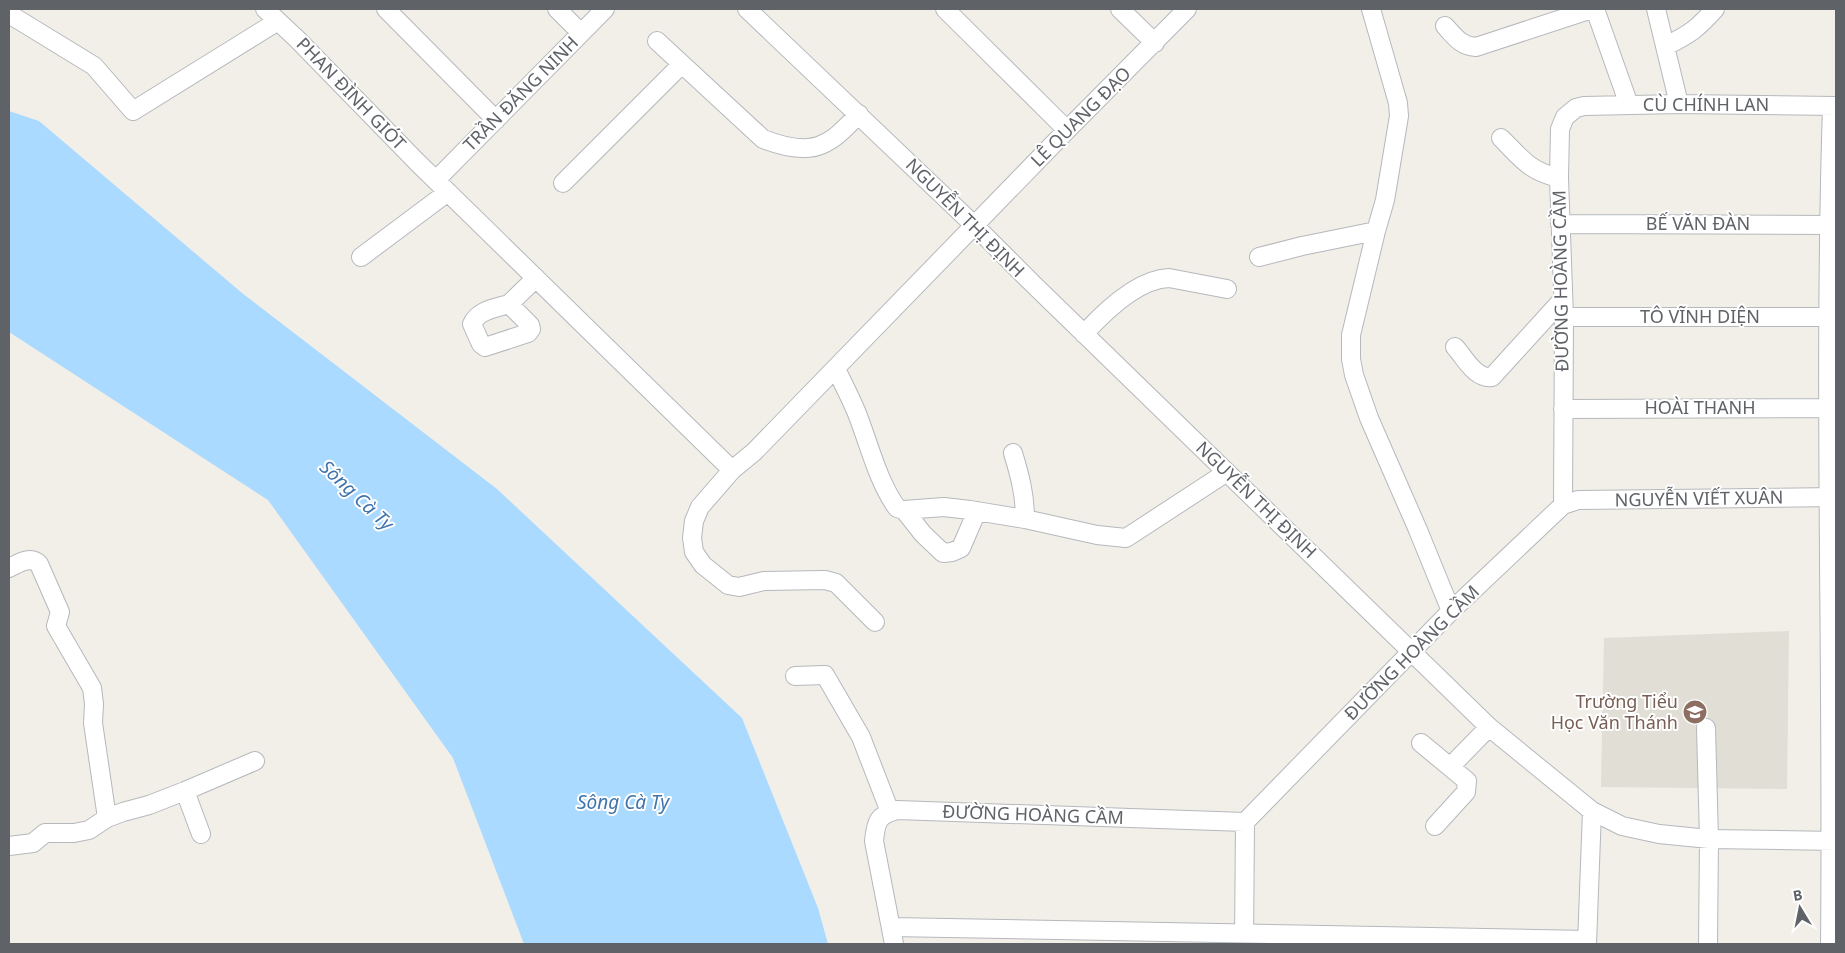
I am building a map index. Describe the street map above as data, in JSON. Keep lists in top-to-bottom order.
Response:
{
  "streets": {
    "street": [
      "PHAN ĐÌNH GIÓT",
      "TRẦN ĐĂNG NINH",
      "CÙ CHÍNH LAN",
      "LÊ QUANG ĐẠO",
      "NGUYỄN THỊ ĐỊNH",
      "BẾ VĂN ĐÀN",
      "ĐƯỜNG HOÀNG CẦM",
      "TÔ VĨNH DIỆN",
      "HOÀI THANH",
      "NGUYỄN VIẾT XUÂN"
    ]
  },
  "crossings": [
    ["PHAN ĐÌNH GIÓT", "TRẦN ĐĂNG NINH"],
    ["PHAN ĐÌNH GIÓT", "LÊ QUANG ĐẠO"],
    ["CÙ CHÍNH LAN", "ĐƯỜNG HOÀNG CẦM"],
    ["LÊ QUANG ĐẠO", "NGUYỄN THỊ ĐỊNH"],
    ["NGUYỄN THỊ ĐỊNH", "ĐƯỜNG HOÀNG CẦM"],
    ["BẾ VĂN ĐÀN", "ĐƯỜNG HOÀNG CẦM"],
    ["ĐƯỜNG HOÀNG CẦM", "TÔ VĨNH DIỆN"],
    ["ĐƯỜNG HOÀNG CẦM", "HOÀI THANH"],
    ["ĐƯỜNG HOÀNG CẦM", "NGUYỄN VIẾT XUÂN"]
  ],
  "water": ["Sông Cà Ty"],
  "places": {
    "school or university": ["Trường Tiểu Học Văn Thánh"]
  },
  "north": "top"
}
